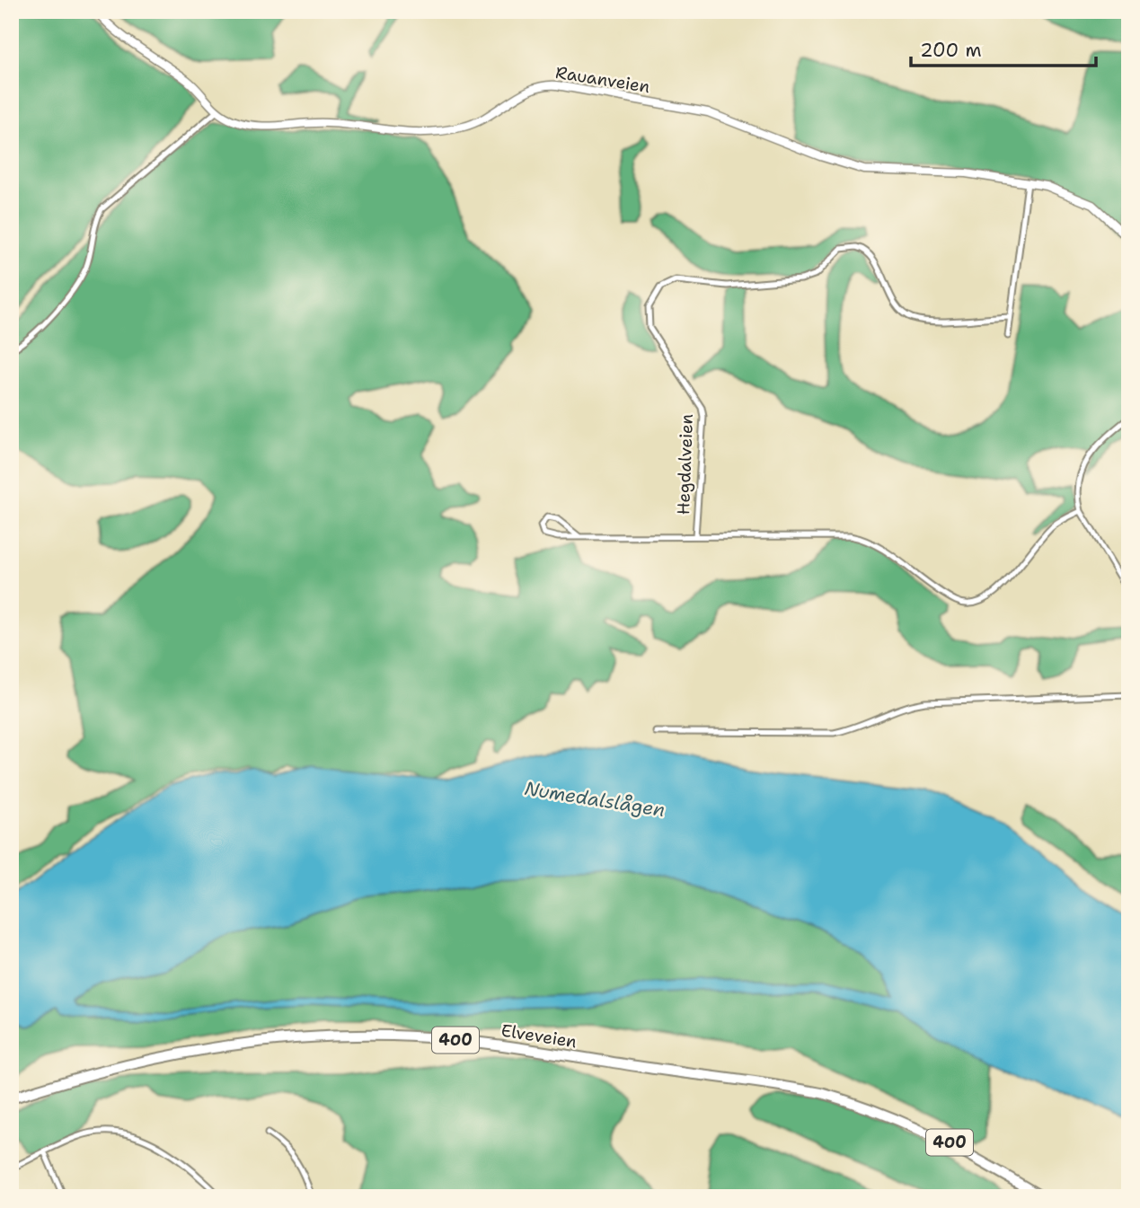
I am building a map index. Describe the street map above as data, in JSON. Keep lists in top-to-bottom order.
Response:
{
  "streets": {
    "highway": ["Elveveien", "400"],
    "main road": ["Rauanveien"],
    "street": ["Hegdalveien"]
  },
  "water": ["Numedalslågen"],
  "scale_bar": "200 m"
}
